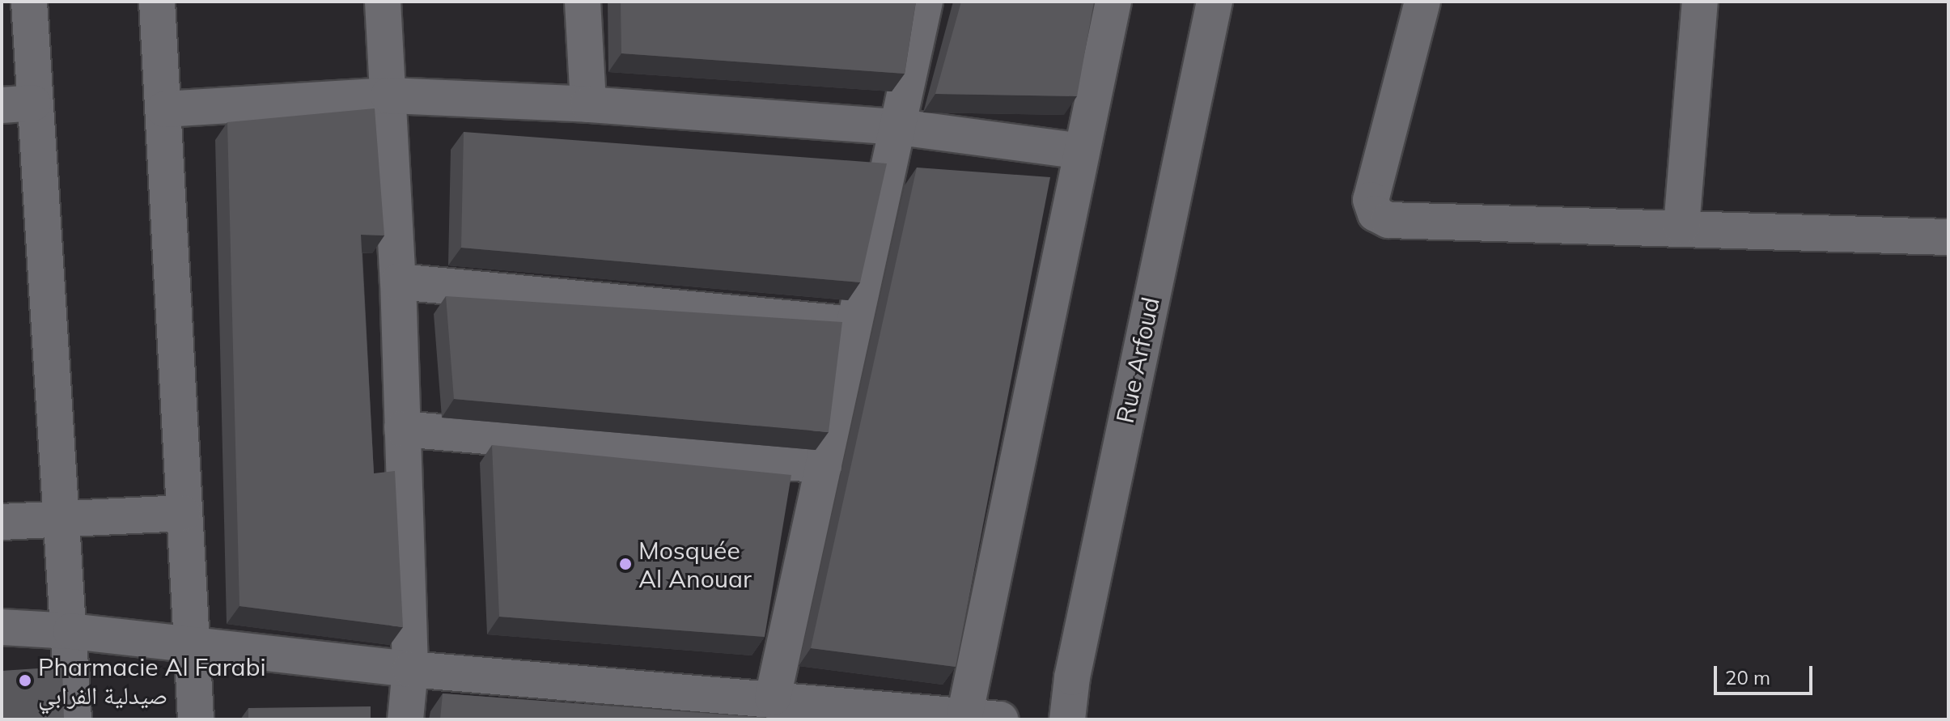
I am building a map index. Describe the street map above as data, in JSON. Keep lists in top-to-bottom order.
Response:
{
  "streets": {
    "street": ["Rue Arfoud"]
  },
  "places": ["Mosquée Al Anouar", "Pharmacie Al Farabi صيدلية الفرابي"],
  "scale_bar": "20 m"
}
